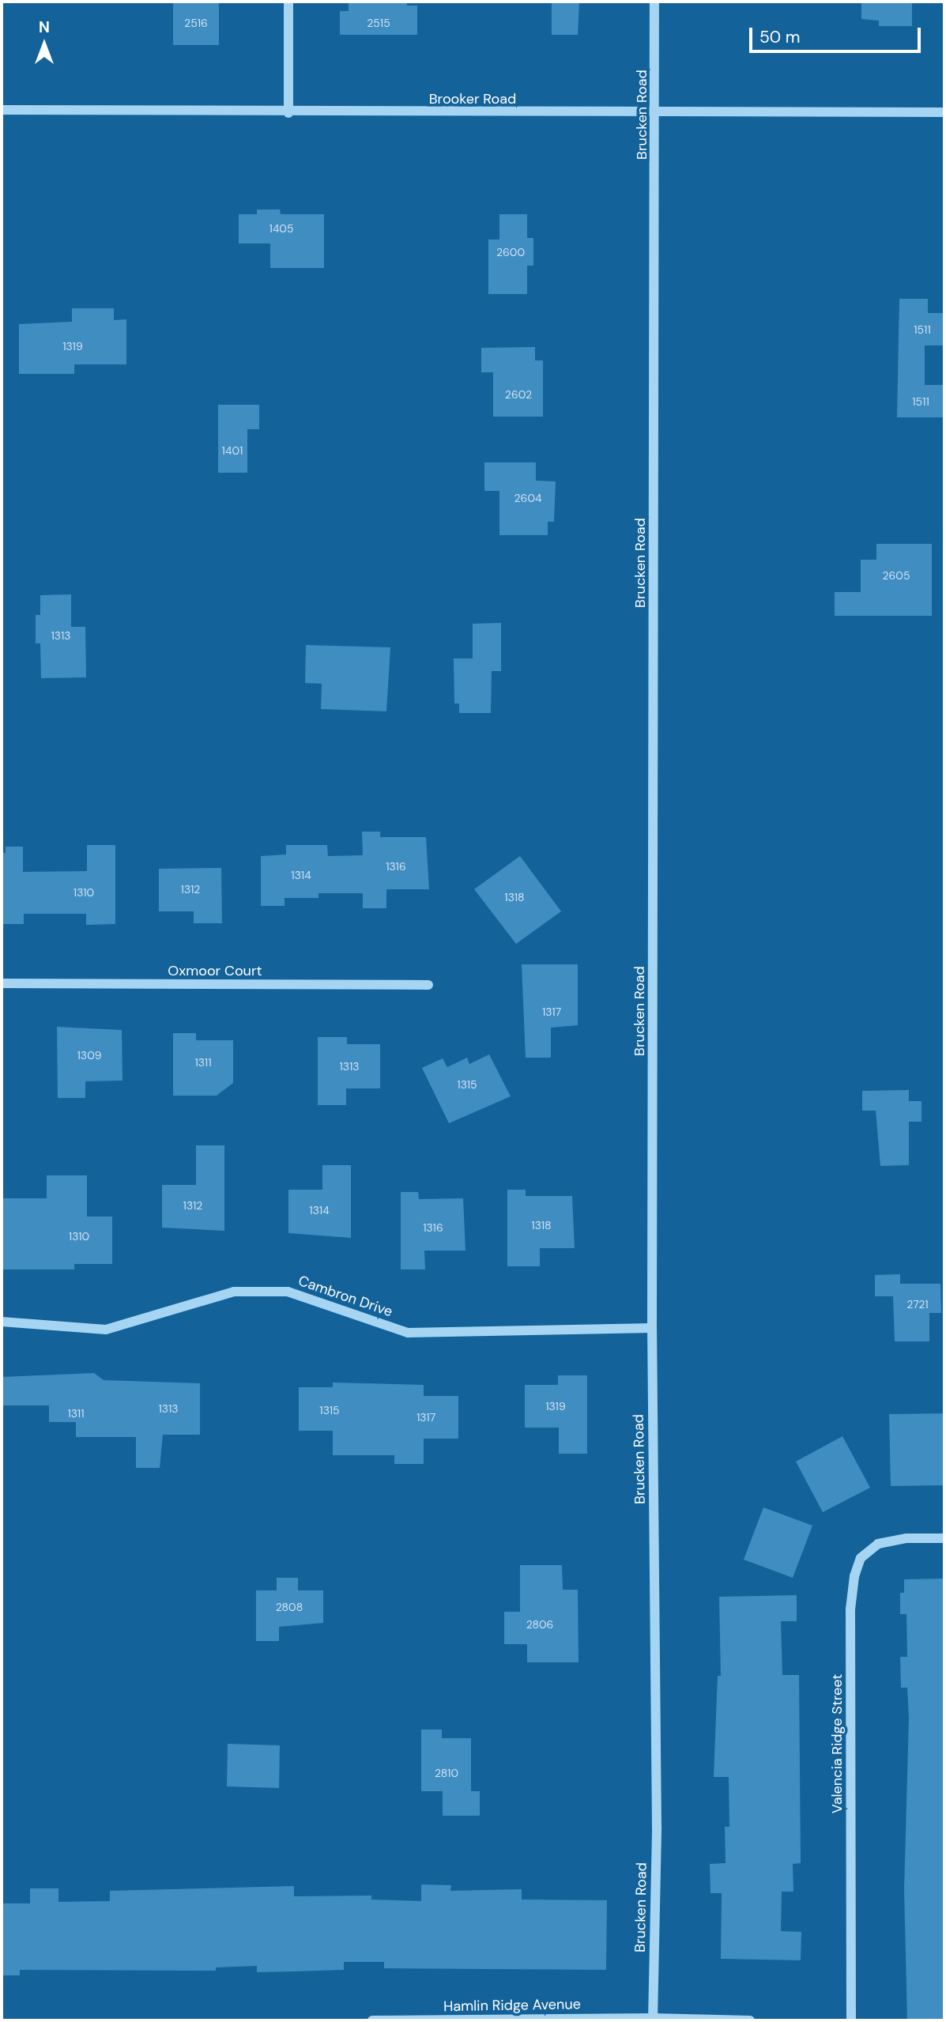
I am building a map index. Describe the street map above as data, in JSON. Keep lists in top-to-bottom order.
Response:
{
  "streets": {
    "street": [
      "Brooker Road",
      "Brucken Road",
      "Oxmoor Court",
      "Cambron Drive",
      "Valencia Ridge Street",
      "Hamlin Ridge Avenue"
    ]
  },
  "crossings": [
    ["Brooker Road", "Brucken Road"],
    ["Brucken Road", "Cambron Drive"],
    ["Brucken Road", "Hamlin Ridge Avenue"]
  ],
  "house_numbers": [
    "2516",
    "2515",
    "1405",
    "2600",
    "1511",
    "1319",
    "2602",
    "1511",
    "1401",
    "2604",
    "2605",
    "1313",
    "1316",
    "1314",
    "1312",
    "1310",
    "1318",
    "1317",
    "1309",
    "1311",
    "1313",
    "1315",
    "1312",
    "1314",
    "1318",
    "1316",
    "1310",
    "2721",
    "1319",
    "1313",
    "1315",
    "1311",
    "1317",
    "2808",
    "2806",
    "2810"
  ],
  "scale_bar": "50 m",
  "north": "top"
}
